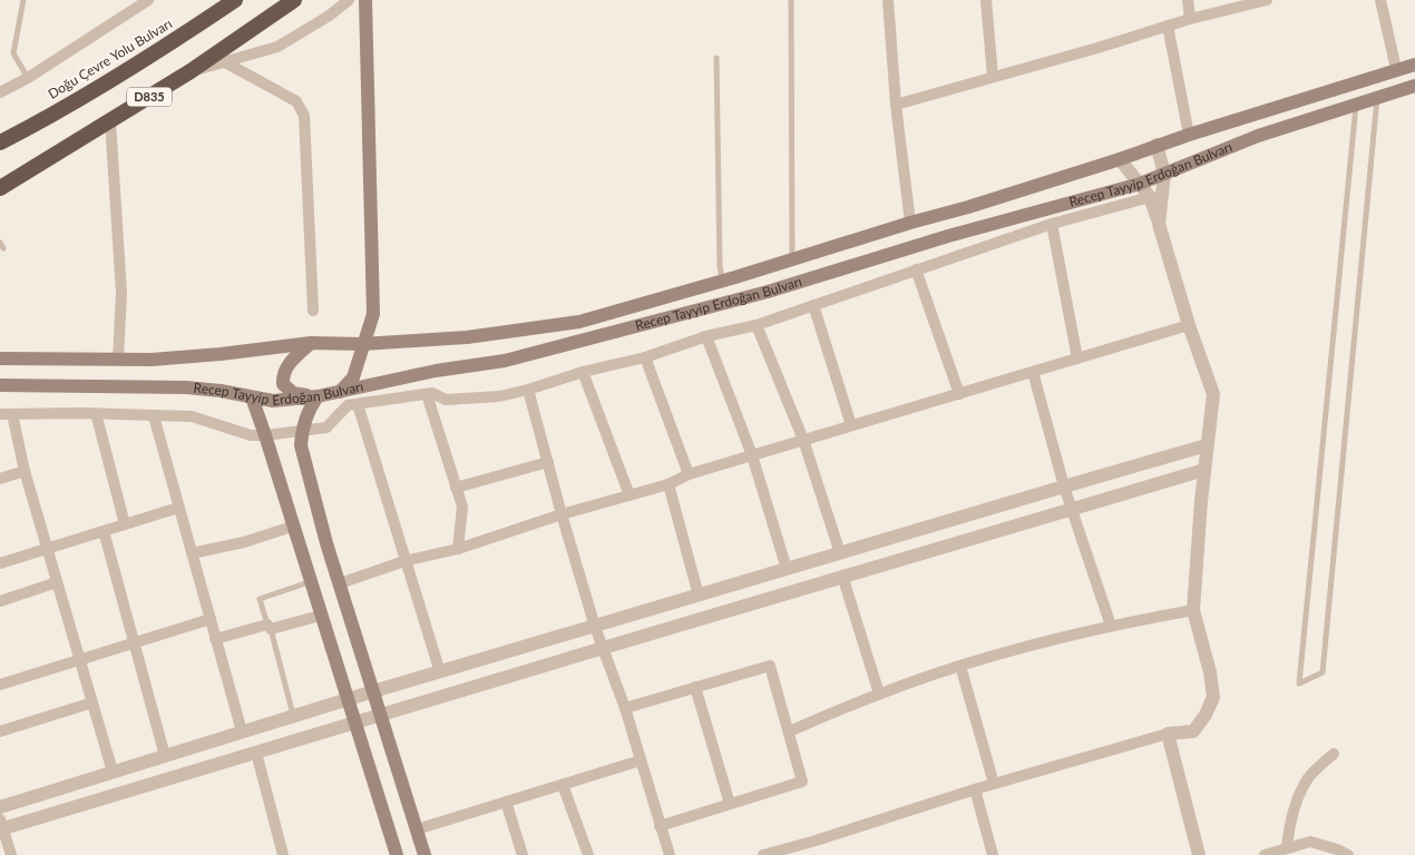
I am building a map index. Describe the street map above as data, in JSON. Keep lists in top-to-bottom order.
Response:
{
  "streets": {
    "highway": ["Doğu Çevre Yolu Bulvarı", "D835"],
    "main road": ["Recep Tayyip Erdoğan Bulvarı"]
  }
}
